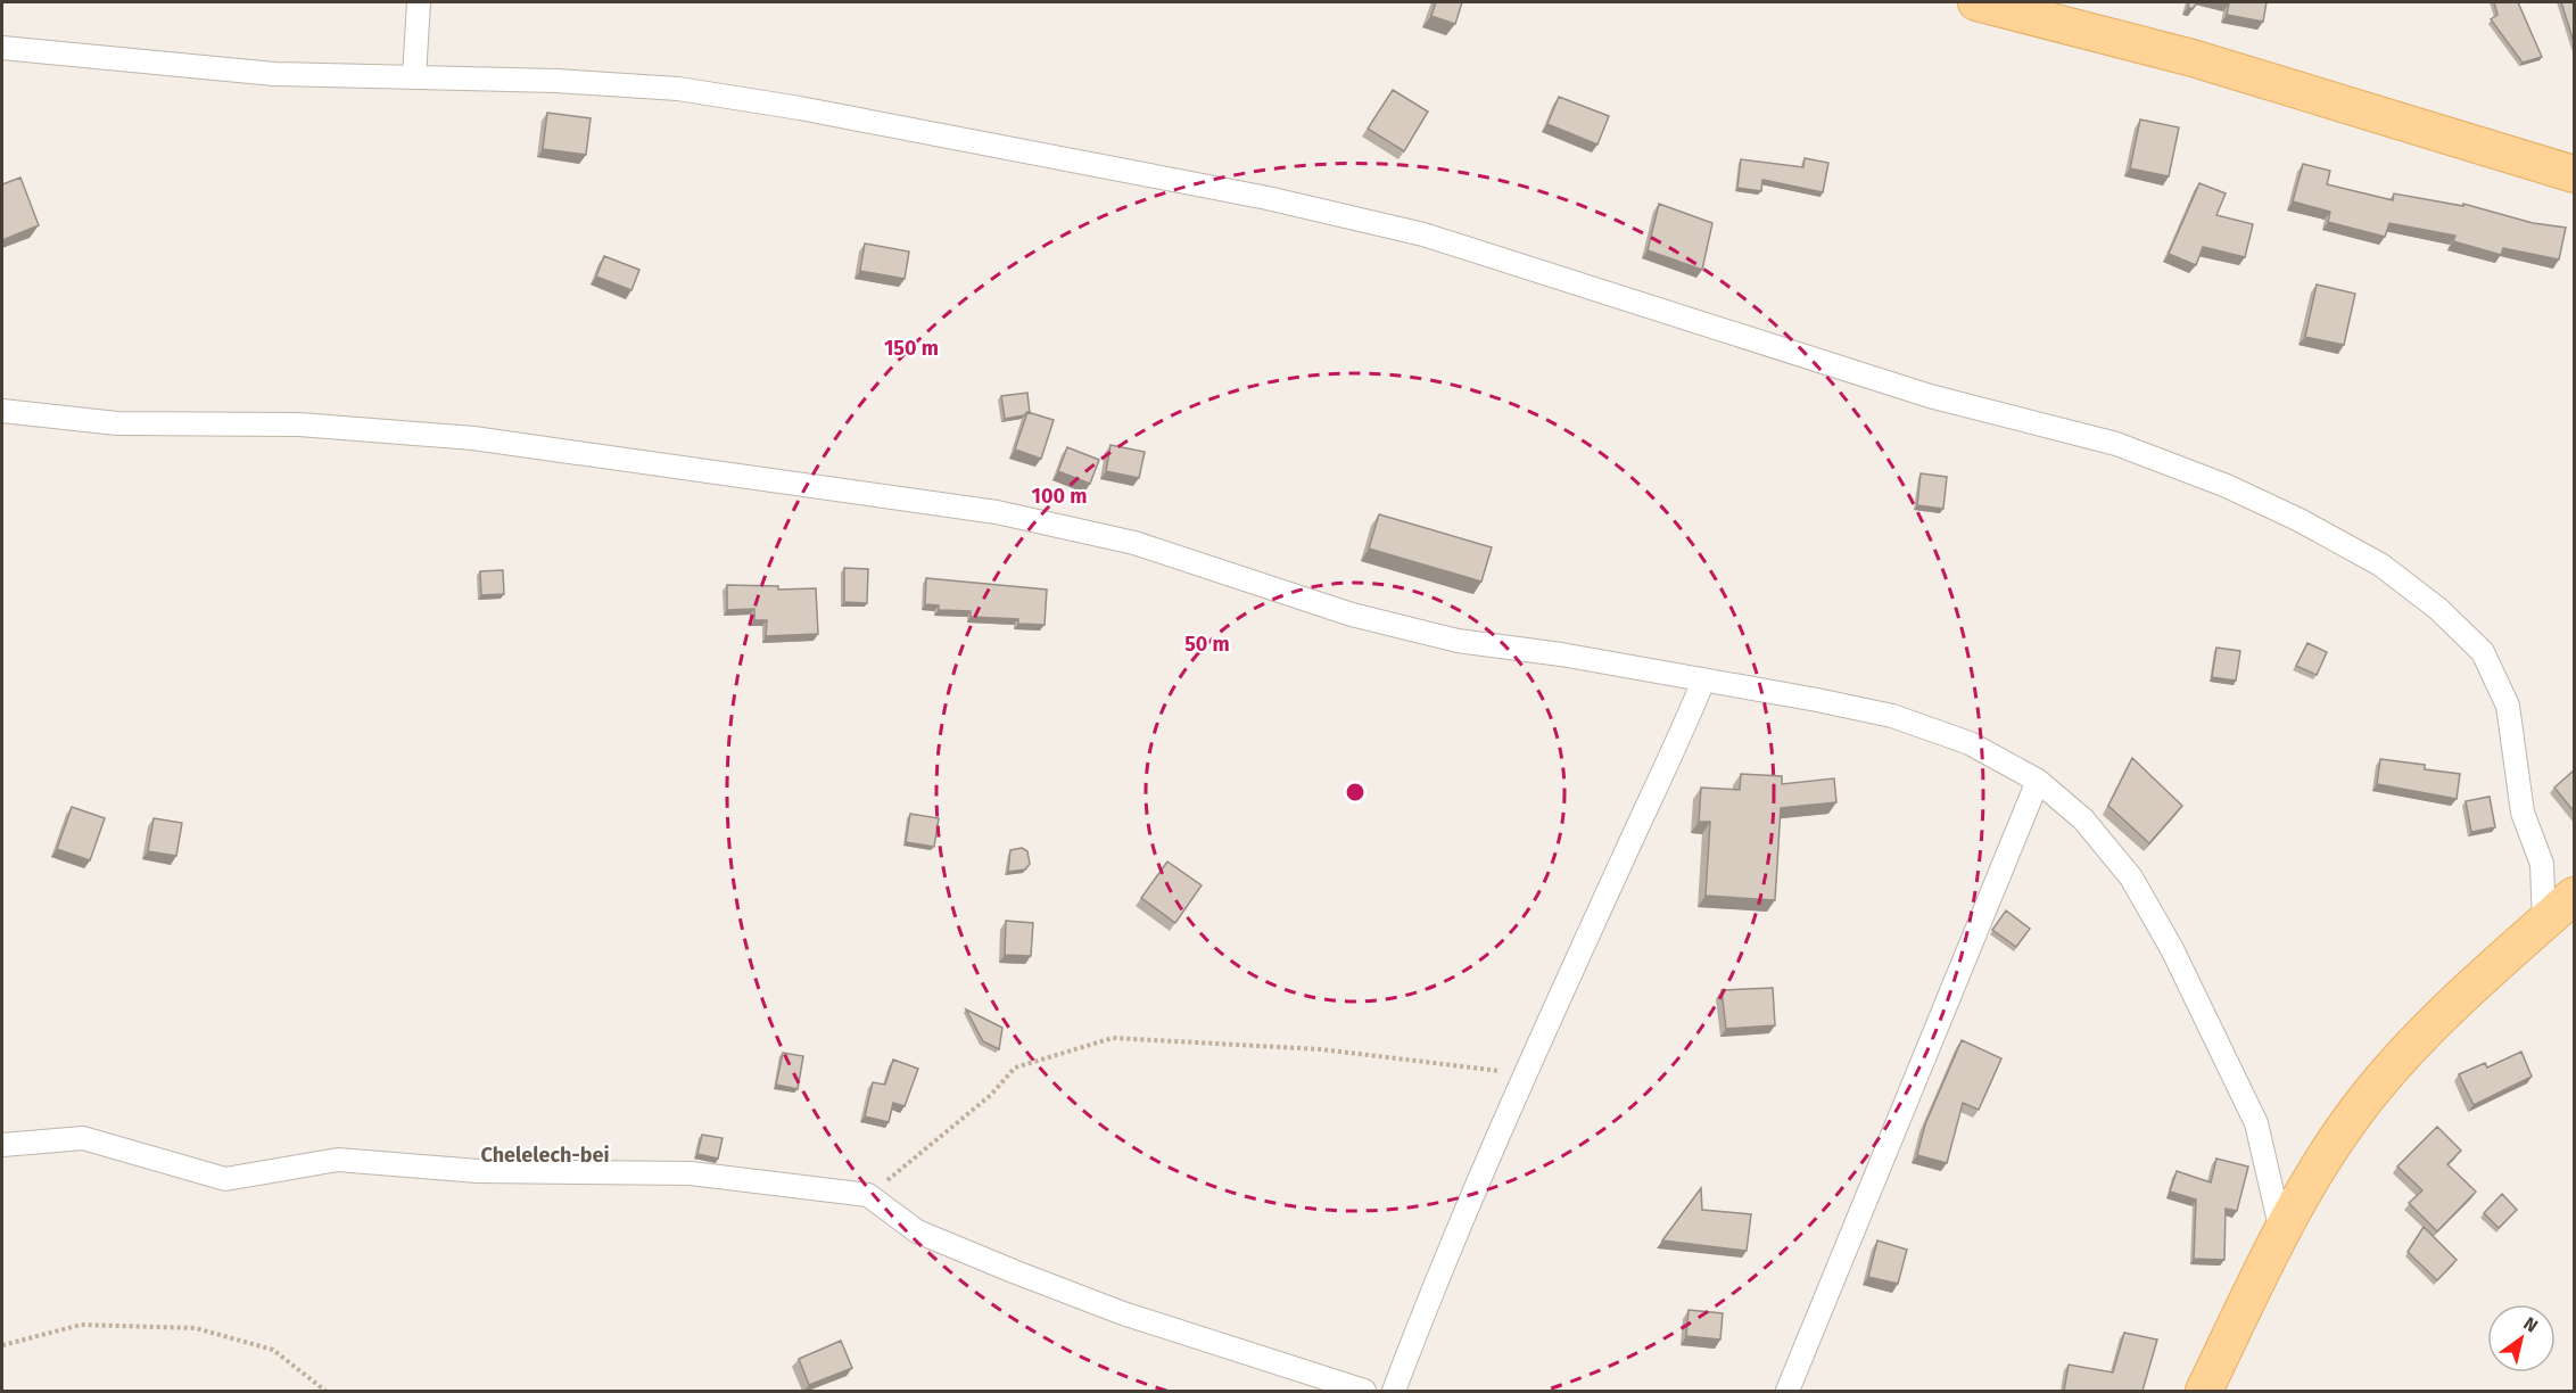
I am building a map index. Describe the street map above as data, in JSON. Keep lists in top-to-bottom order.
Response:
{
  "districts": ["Chelelech-bei"],
  "north": "top right",
  "rings": ["150 m", "100 m", "50 m"]
}
